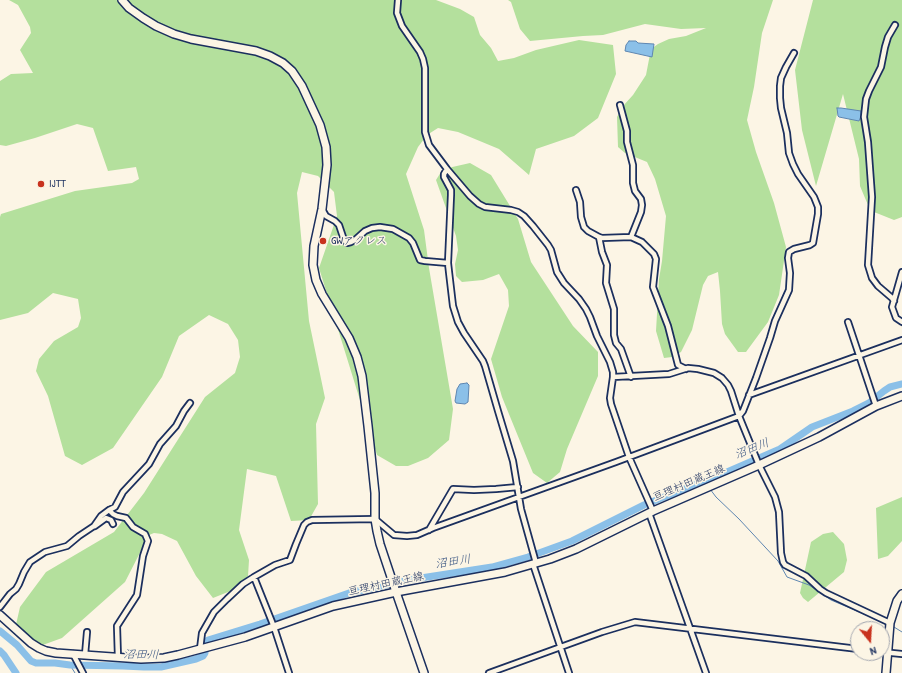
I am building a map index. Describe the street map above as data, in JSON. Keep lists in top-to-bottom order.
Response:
{
  "streets": {
    "main road": ["亘理村田蔵王線"]
  },
  "water": ["沼田川"],
  "places": ["IJTT", "GWアクレス"],
  "north": "bottom"
}
